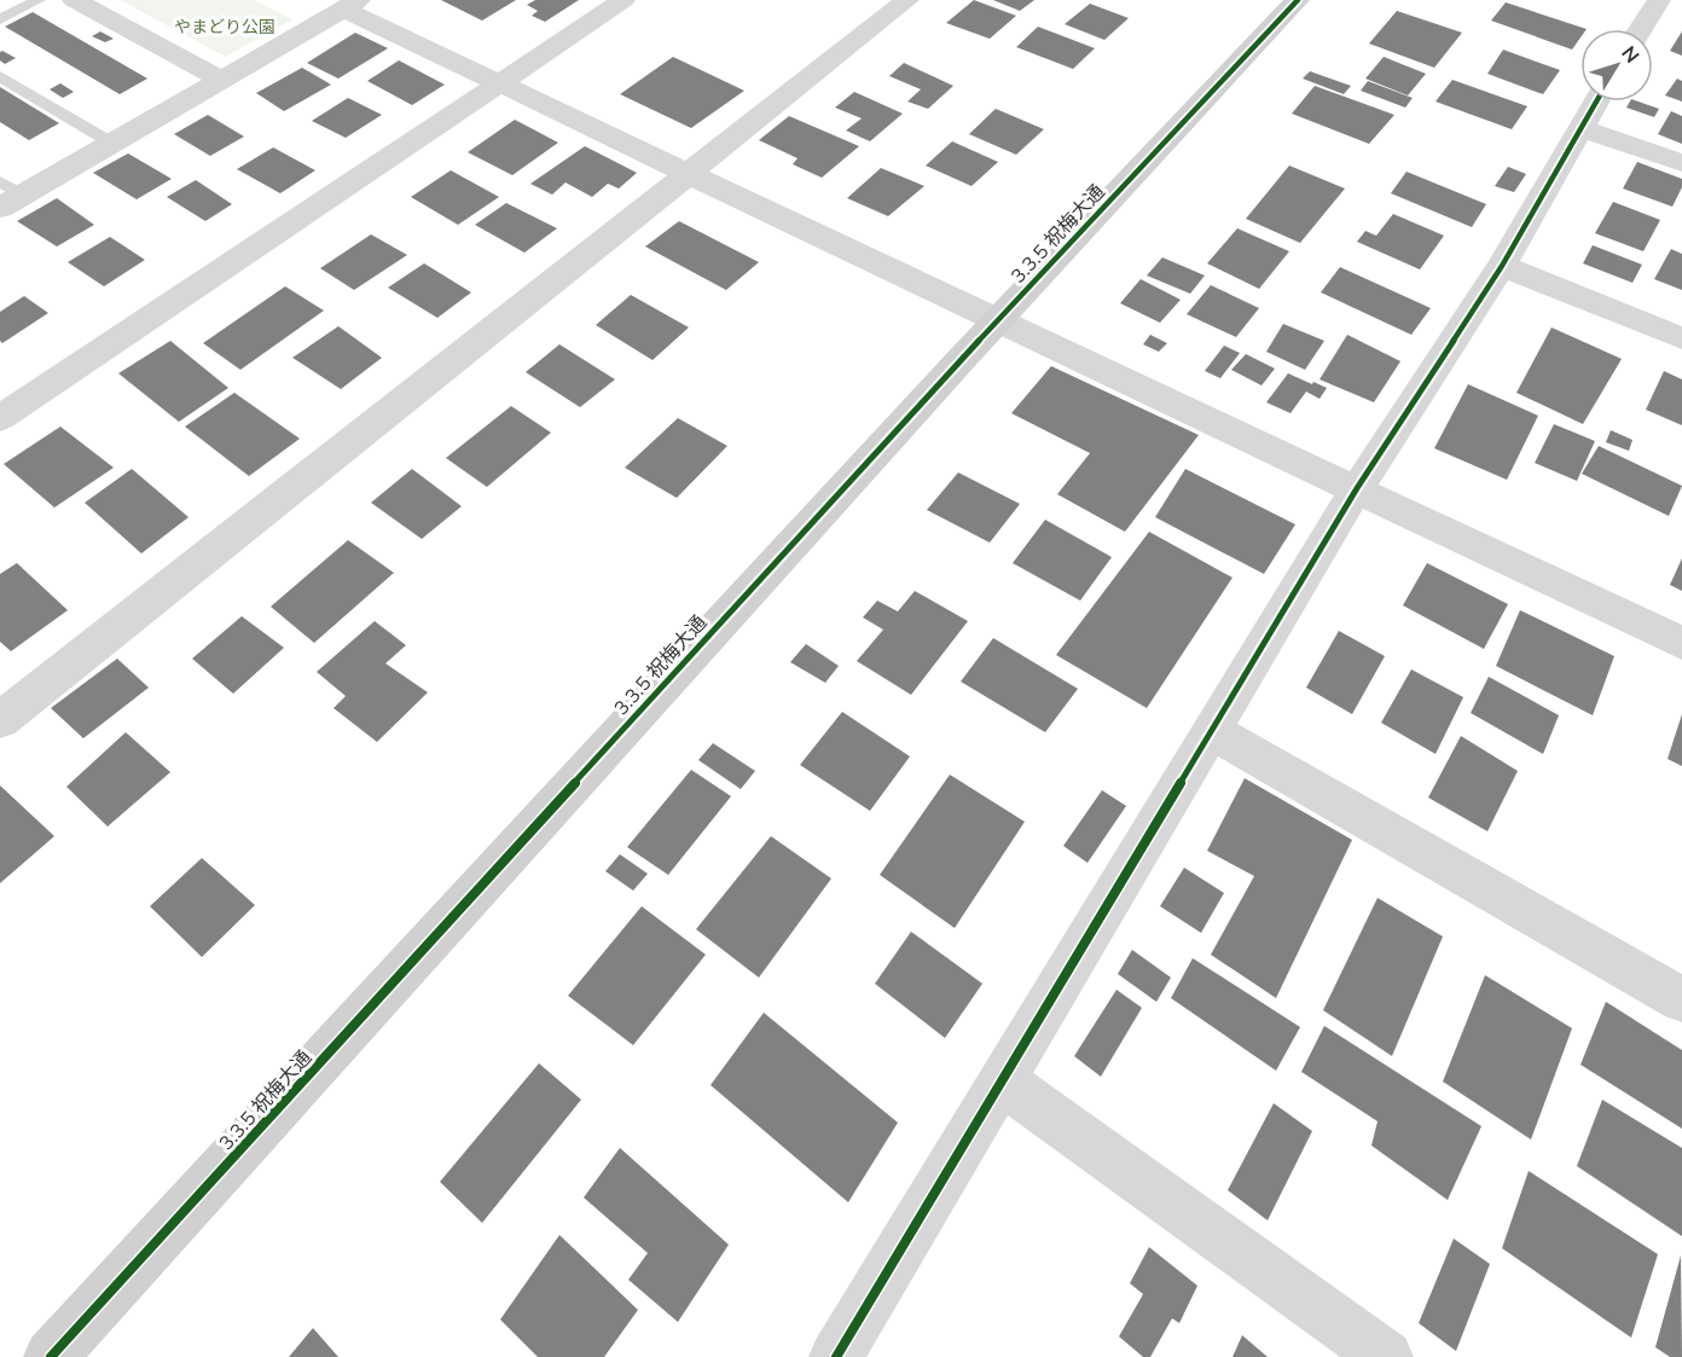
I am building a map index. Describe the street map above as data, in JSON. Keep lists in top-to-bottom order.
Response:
{
  "streets": {
    "street": ["3.3.5 祝梅大通"]
  },
  "parks": ["やまどり公園"],
  "north": "top right"
}
